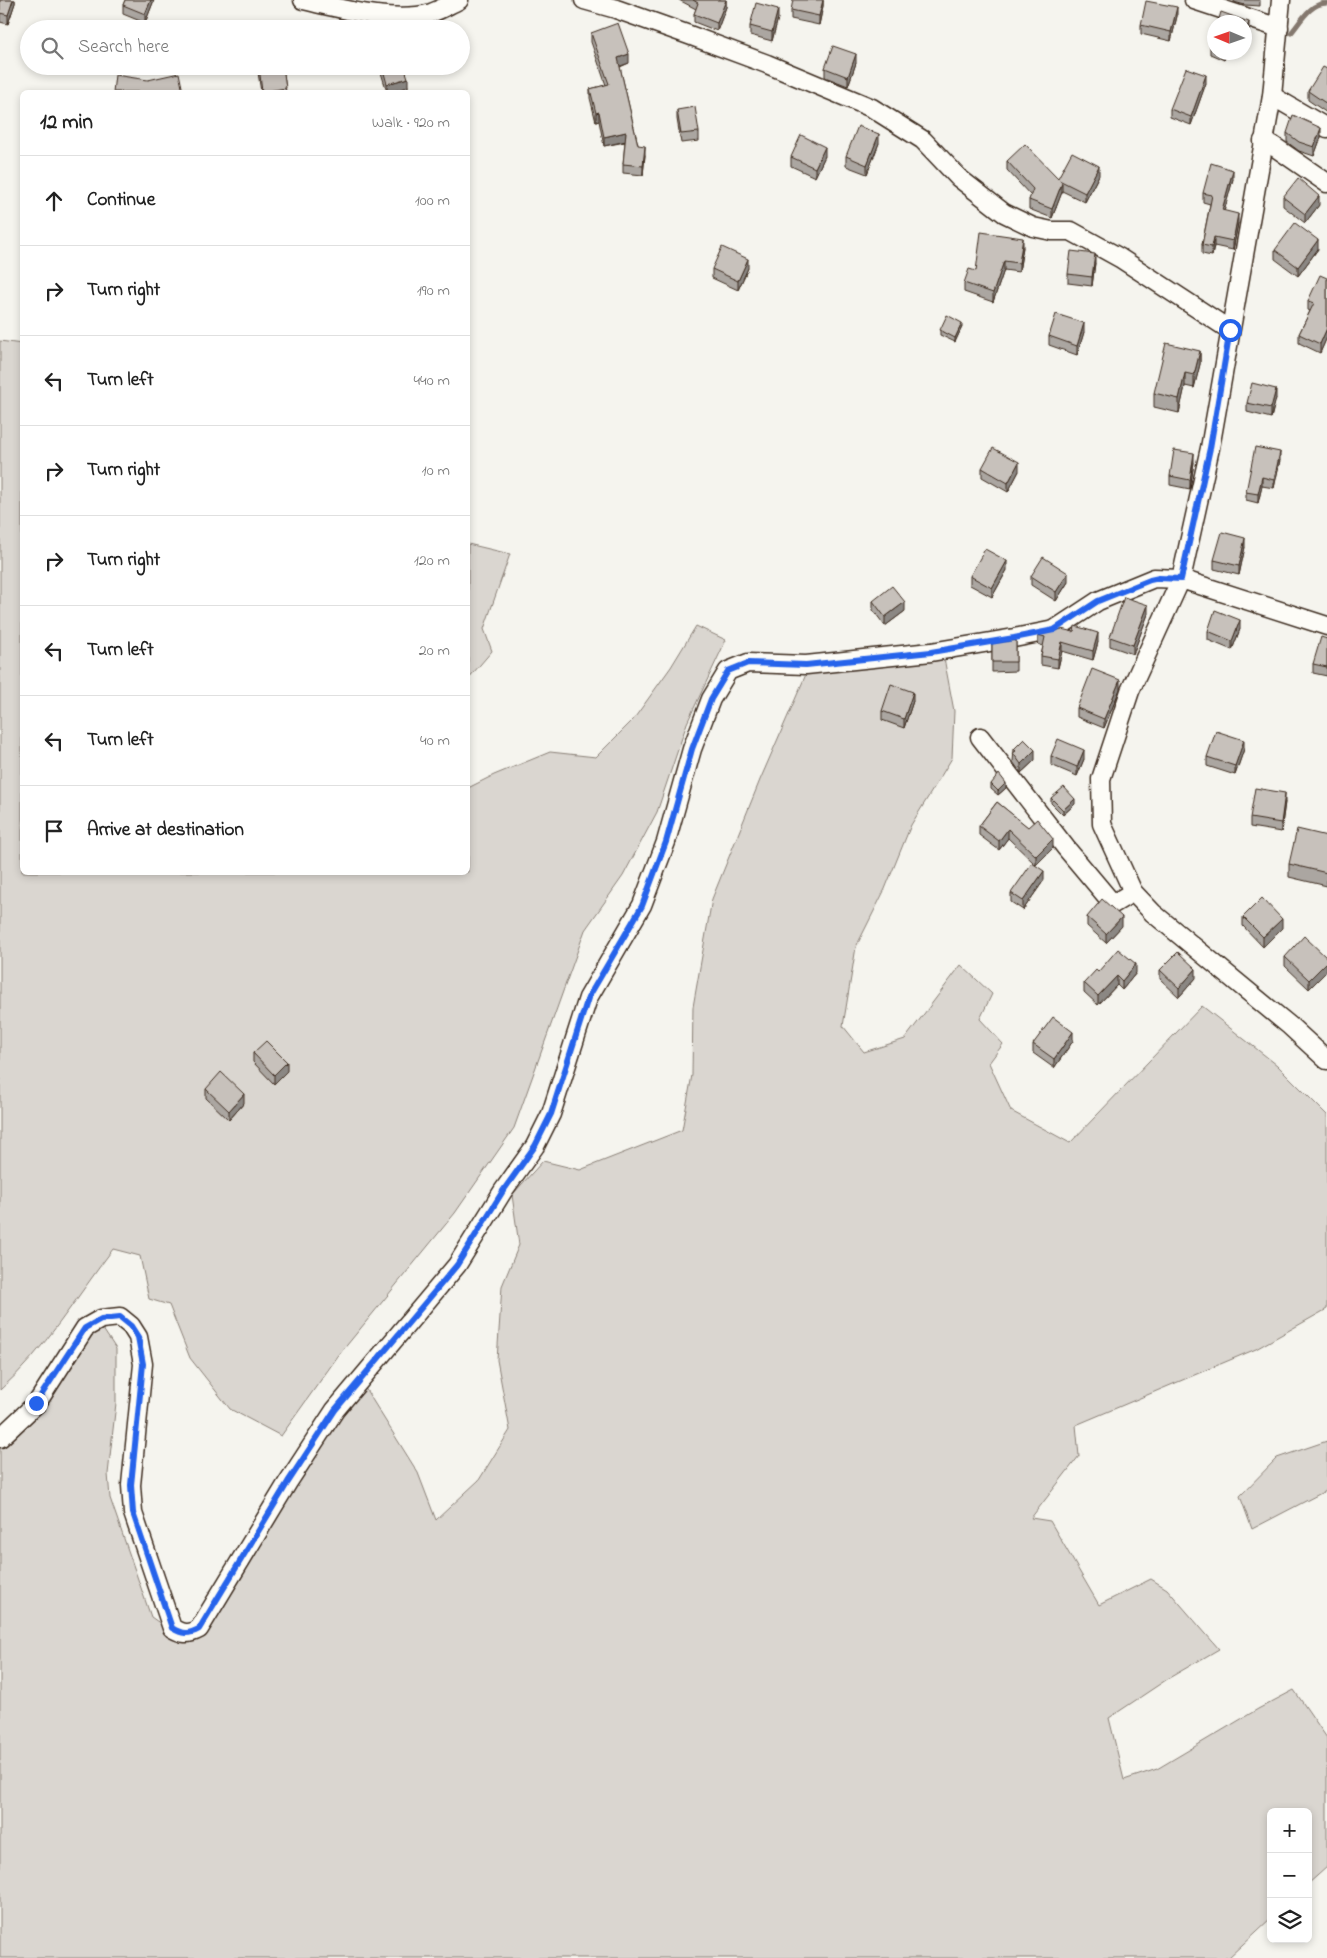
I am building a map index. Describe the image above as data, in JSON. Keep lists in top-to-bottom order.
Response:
{
  "north": "left",
  "page": {
    "search": "Search here",
    "heading": ["12 min", "Walk · 920 m"],
    "list": [
      ["Continue", "100 m"],
      ["Turn right", "190 m"],
      ["Turn left", "440 m"],
      ["Turn right", "10 m"],
      ["Turn right", "120 m"],
      ["Turn left", "20 m"],
      ["Turn left", "40 m"],
      "Arrive at destination"
    ],
    "map_buttons": ["+", "−"]
  }
}
